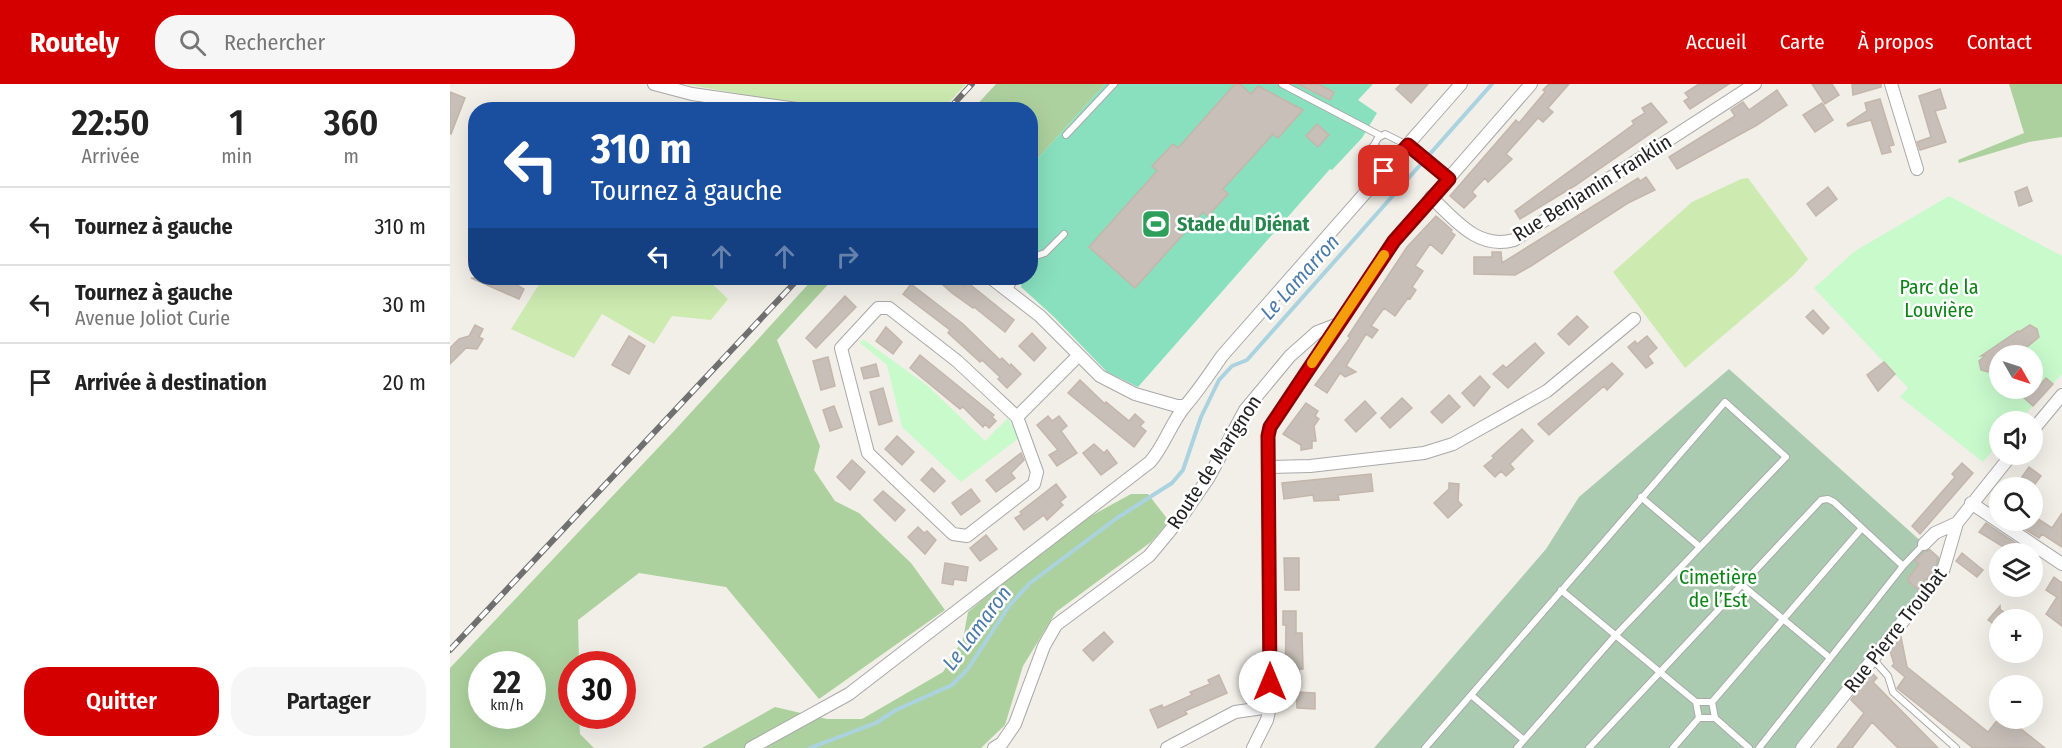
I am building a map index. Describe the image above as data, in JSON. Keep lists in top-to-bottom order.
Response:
{
  "streets": {
    "street": ["Rue Benjamin Franklin", "Route de Marignon", "Rue Pierre Troubat"]
  },
  "water": ["Le Lamarron", "Le Lamaron"],
  "parks": ["Parc de la Louvière", "Cimetière de l’Est"],
  "places": {
    "sports": ["Stade du Diénat"]
  },
  "north": "bottom right",
  "page": {
    "header": "Routely",
    "search": "Rechercher",
    "nav": [
      "Accueil",
      "Carte",
      "À propos",
      "Contact"
    ],
    "eta": [
      "22:50",
      "Arrivée",
      "1",
      "min",
      "360",
      "m"
    ],
    "turn": ["310 m", "Tournez à gauche"],
    "list": [
      {
        "name": "Tournez à gauche",
        "value": "310 m"
      },
      {
        "name": "Tournez à gauche",
        "note": "Avenue Joliot Curie",
        "value": "30 m"
      },
      {
        "name": "Arrivée à destination",
        "value": "20 m"
      }
    ],
    "map_buttons": ["+", "−"],
    "speed": "22 km/h",
    "limit": "30",
    "buttons": ["Quitter", "Partager"]
  }
}
